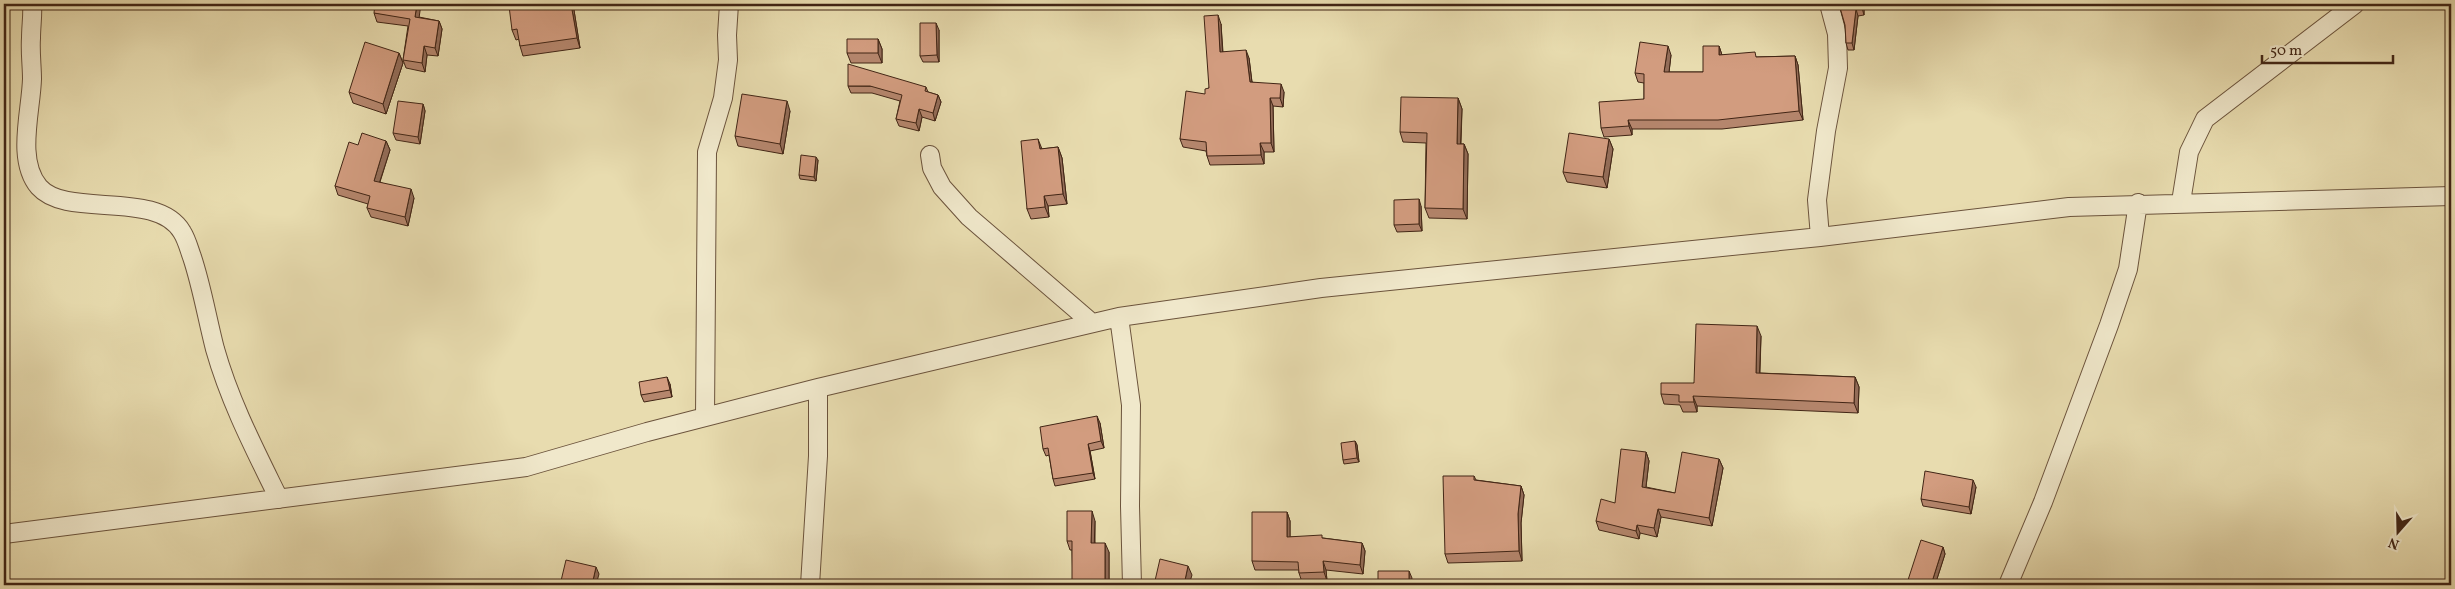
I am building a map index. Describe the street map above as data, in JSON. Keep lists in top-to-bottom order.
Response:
{
  "scale_bar": "50 m",
  "north": "bottom"
}
